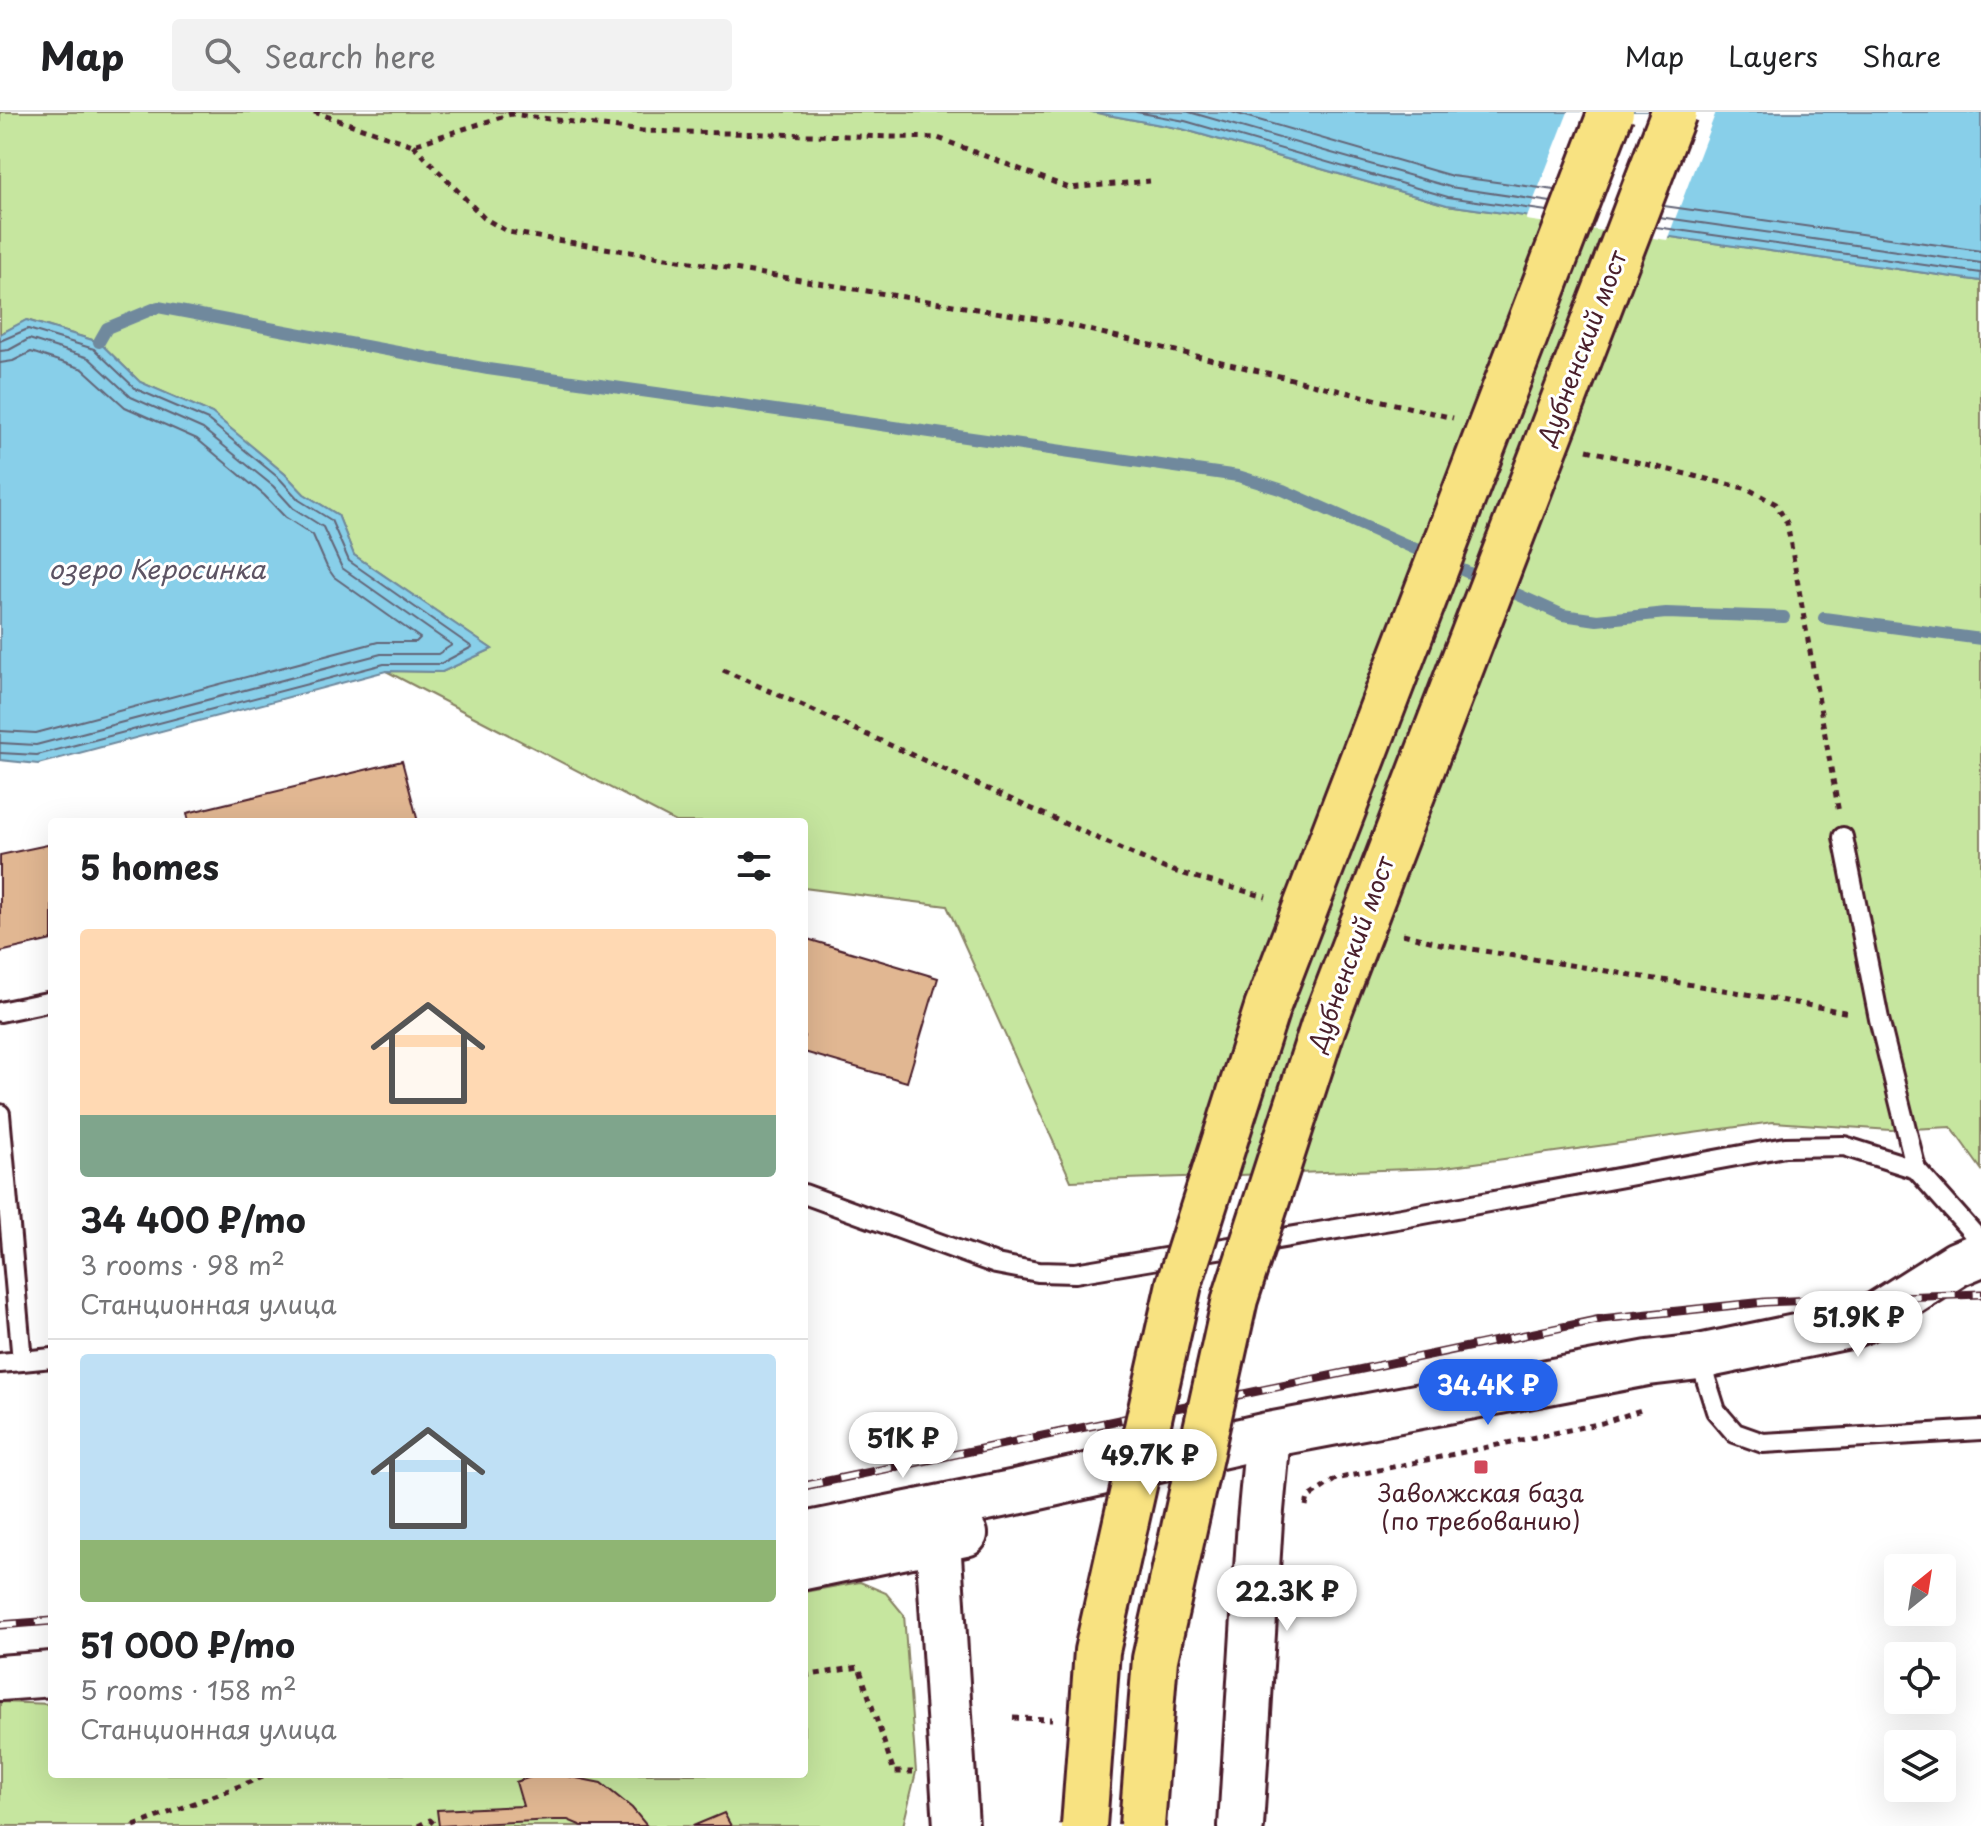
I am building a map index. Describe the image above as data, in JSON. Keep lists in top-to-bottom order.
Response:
{
  "streets": {
    "main road": ["Дубненский мост"]
  },
  "water": ["озеро Керосинка"],
  "places": {
    "transit": ["Заволжская база (по требованию)"]
  },
  "north": "top right",
  "page": {
    "header": "Map",
    "search": "Search here",
    "nav": ["Map", "Layers", "Share"],
    "heading": "5 homes",
    "list": [
      {
        "name": "34 400 ₽/mo",
        "note": "3 rooms · 98 m² · Станционная улица"
      },
      {
        "name": "51 000 ₽/mo",
        "note": "5 rooms · 158 m² · Станционная улица"
      }
    ],
    "price": [
      "51.9K ₽",
      "34.4K ₽",
      "51K ₽",
      "49.7K ₽",
      "22.3K ₽"
    ]
  }
}
